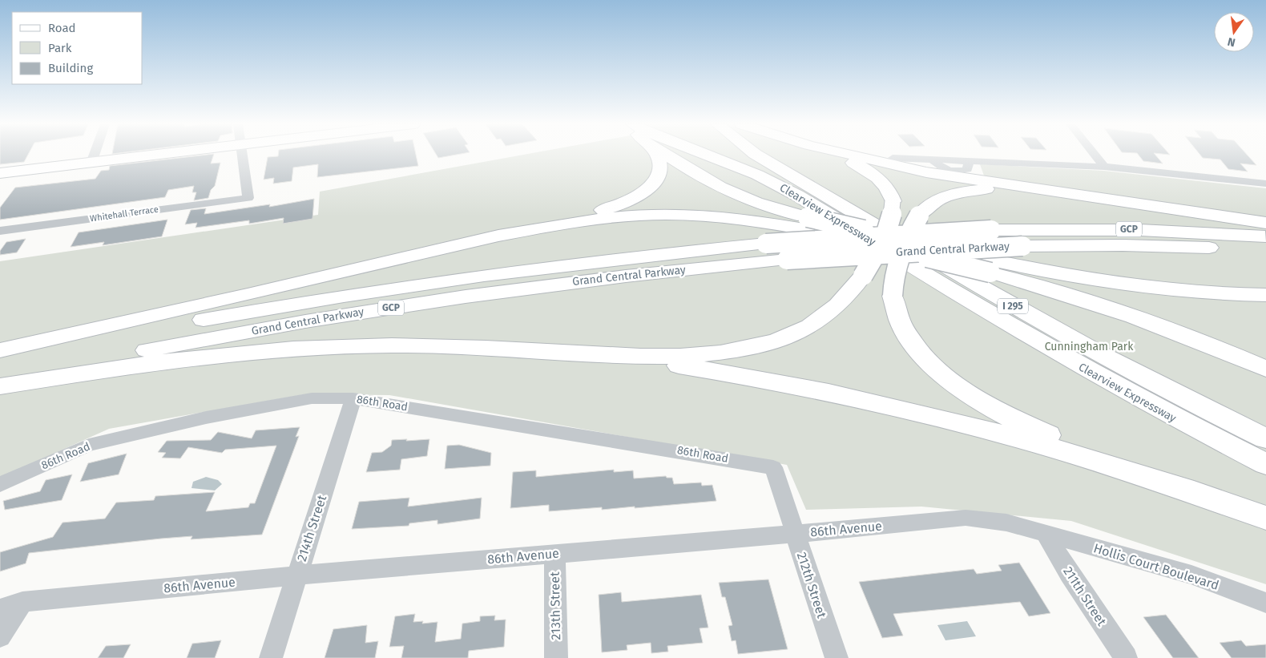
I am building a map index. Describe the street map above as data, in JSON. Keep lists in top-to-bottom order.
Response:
{
  "streets": {
    "main road": [
      "Clearview Expressway",
      "GCP",
      "Grand Central Parkway",
      "I 295"
    ],
    "street": [
      "Whitehall Terrace",
      "86th Road",
      "214th Street",
      "86th Avenue",
      "Hollis Court Boulevard",
      "212th Street",
      "211th Street",
      "213th Street"
    ]
  },
  "crossings": [
    ["86th Road", "214th Street"],
    ["86th Road", "212th Street"],
    ["214th Street", "86th Avenue"],
    ["86th Avenue", "Hollis Court Boulevard"],
    ["86th Avenue", "212th Street"],
    ["86th Avenue", "211th Street"],
    ["86th Avenue", "213th Street"],
    ["Hollis Court Boulevard", "211th Street"]
  ],
  "parks": ["Cunningham Park"],
  "legend": ["Road", "Park", "Building"],
  "north": "bottom"
}
